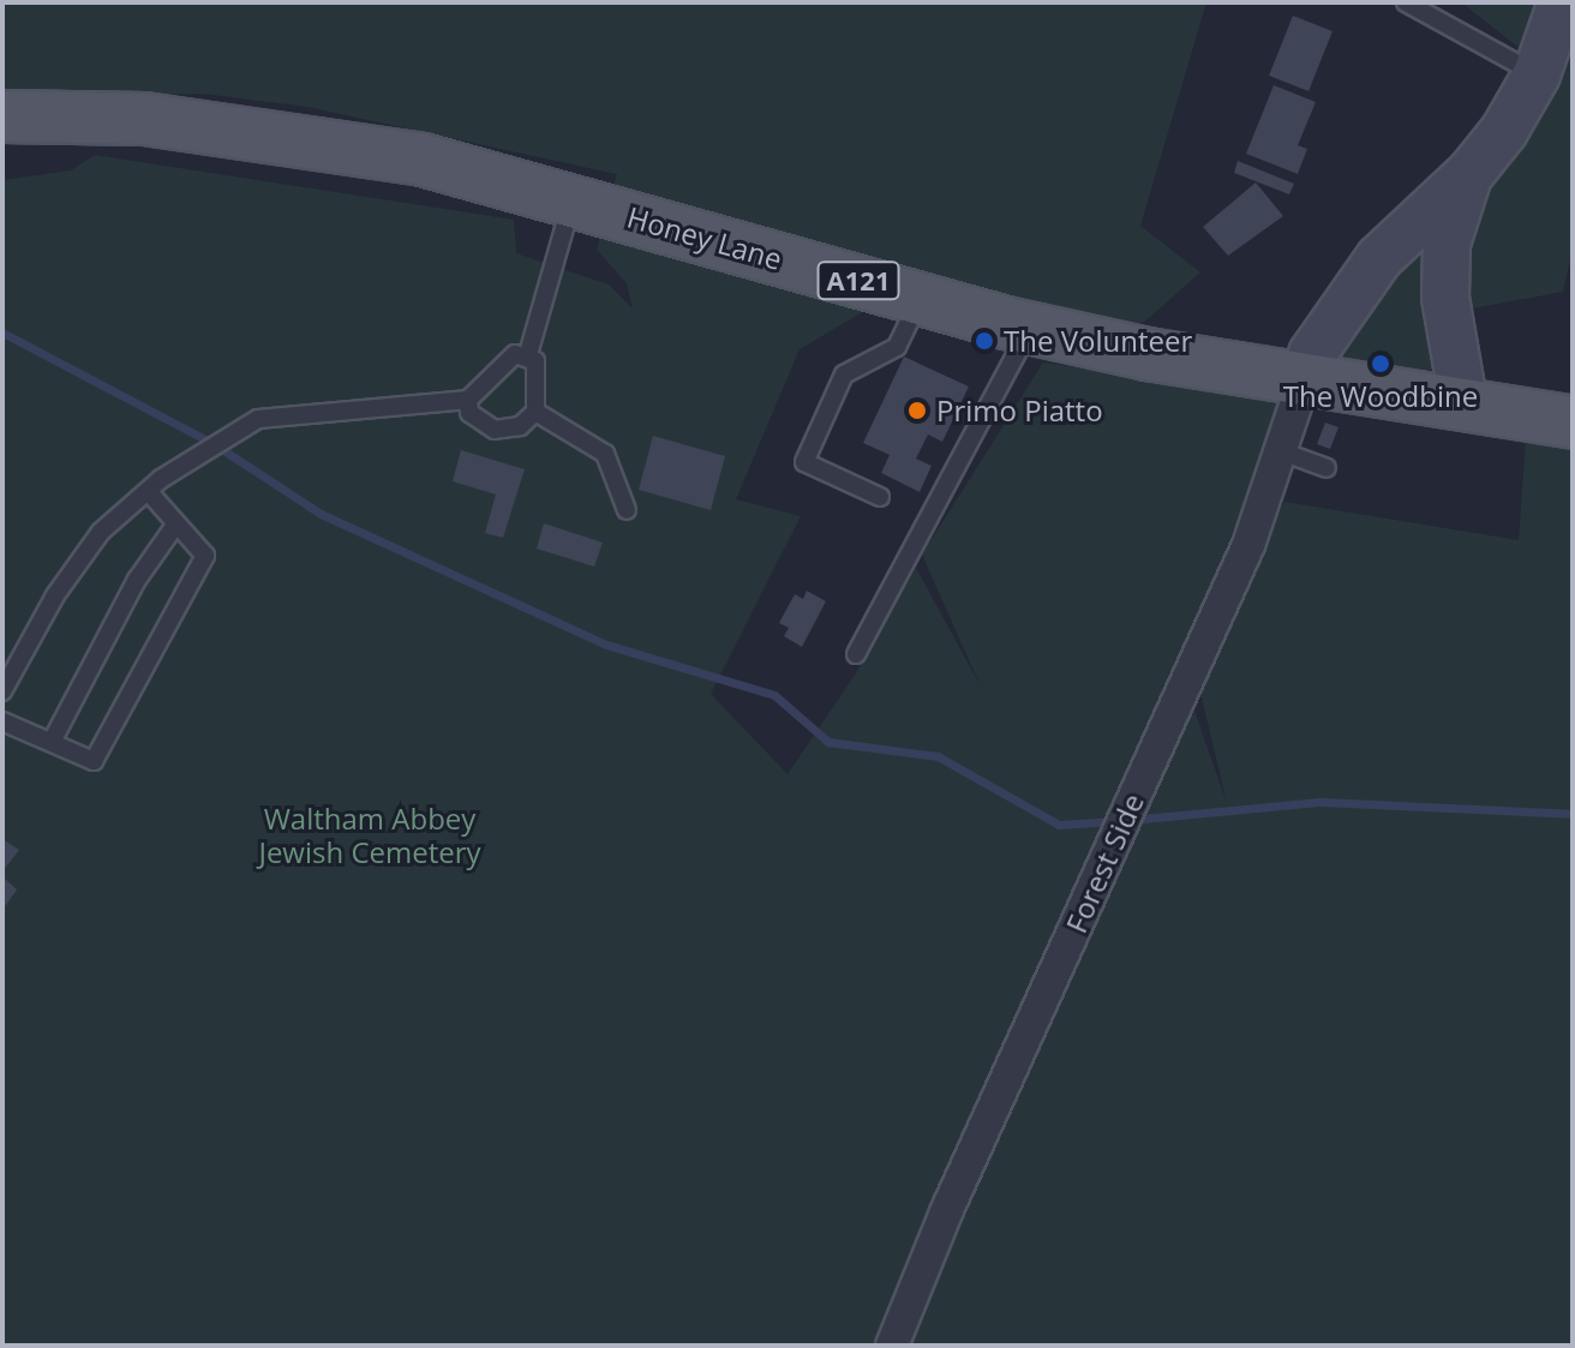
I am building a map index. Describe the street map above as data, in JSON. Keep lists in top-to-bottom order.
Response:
{
  "streets": {
    "main road": ["Honey Lane", "A121"],
    "street": ["Forest Side"]
  },
  "crossings": [
    ["Honey Lane", "Forest Side"]
  ],
  "parks": ["Waltham Abbey Jewish Cemetery"],
  "places": ["The Volunteer", "The Woodbine", "Primo Piatto"]
}
